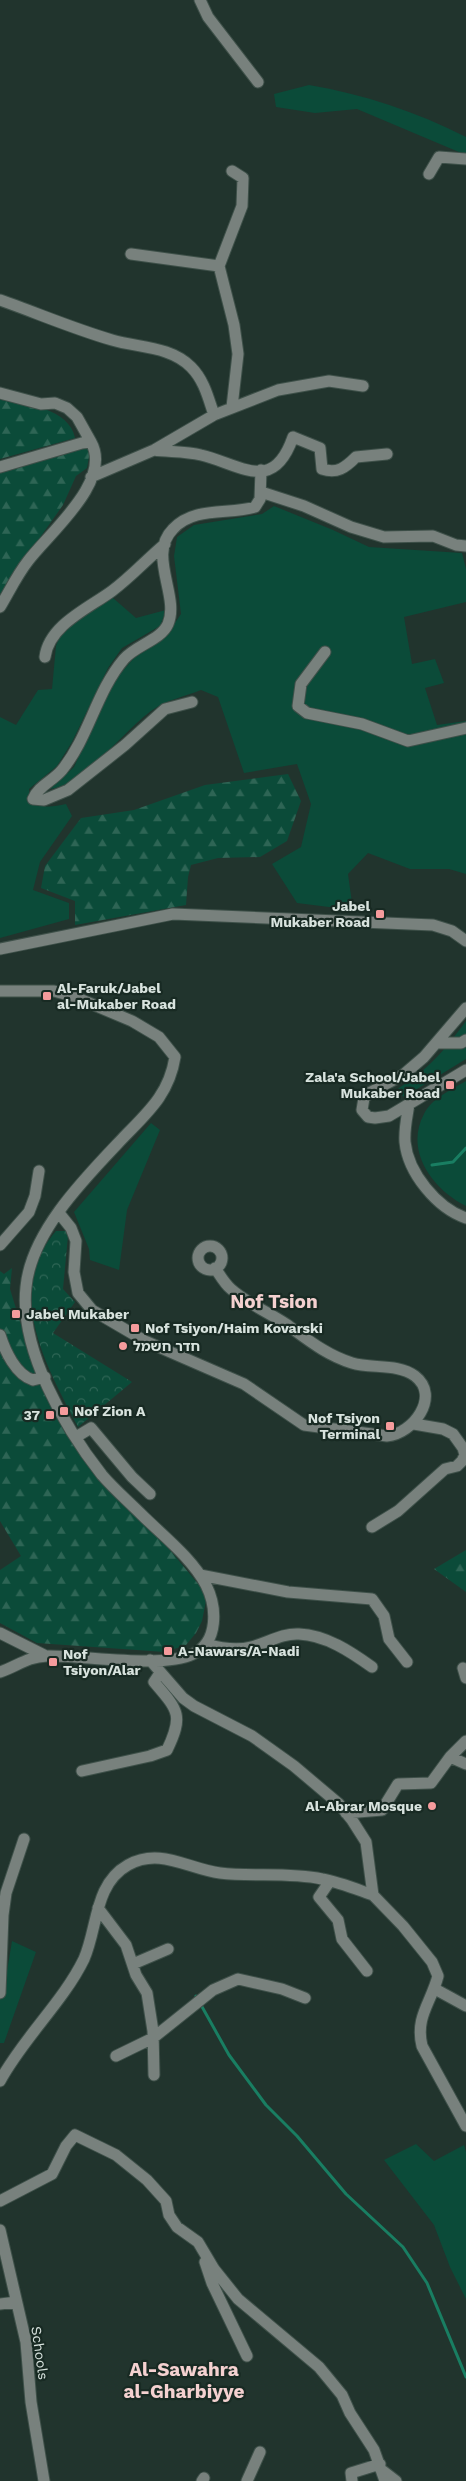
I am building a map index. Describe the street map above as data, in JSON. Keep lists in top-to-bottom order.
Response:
{
  "streets": {
    "street": ["Schools"]
  },
  "districts": ["Nof Tsion", "Al-Sawahra al-Gharbiyye"],
  "places": {
    "transit": [
      "Jabel Mukaber Road",
      "Al-Faruk/Jabel al-Mukaber Road",
      "Zala'a School/Jabel Mukaber Road",
      "Jabel Mukaber",
      "Nof Tsiyon/Haim Kovarski",
      "Nof Zion A",
      "37",
      "Nof Tsiyon Terminal",
      "A-Nawars/A-Nadi",
      "Nof Tsiyon/Alar"
    ],
    "other": ["חדר חשמל", "Al-Abrar Mosque"]
  }
}
